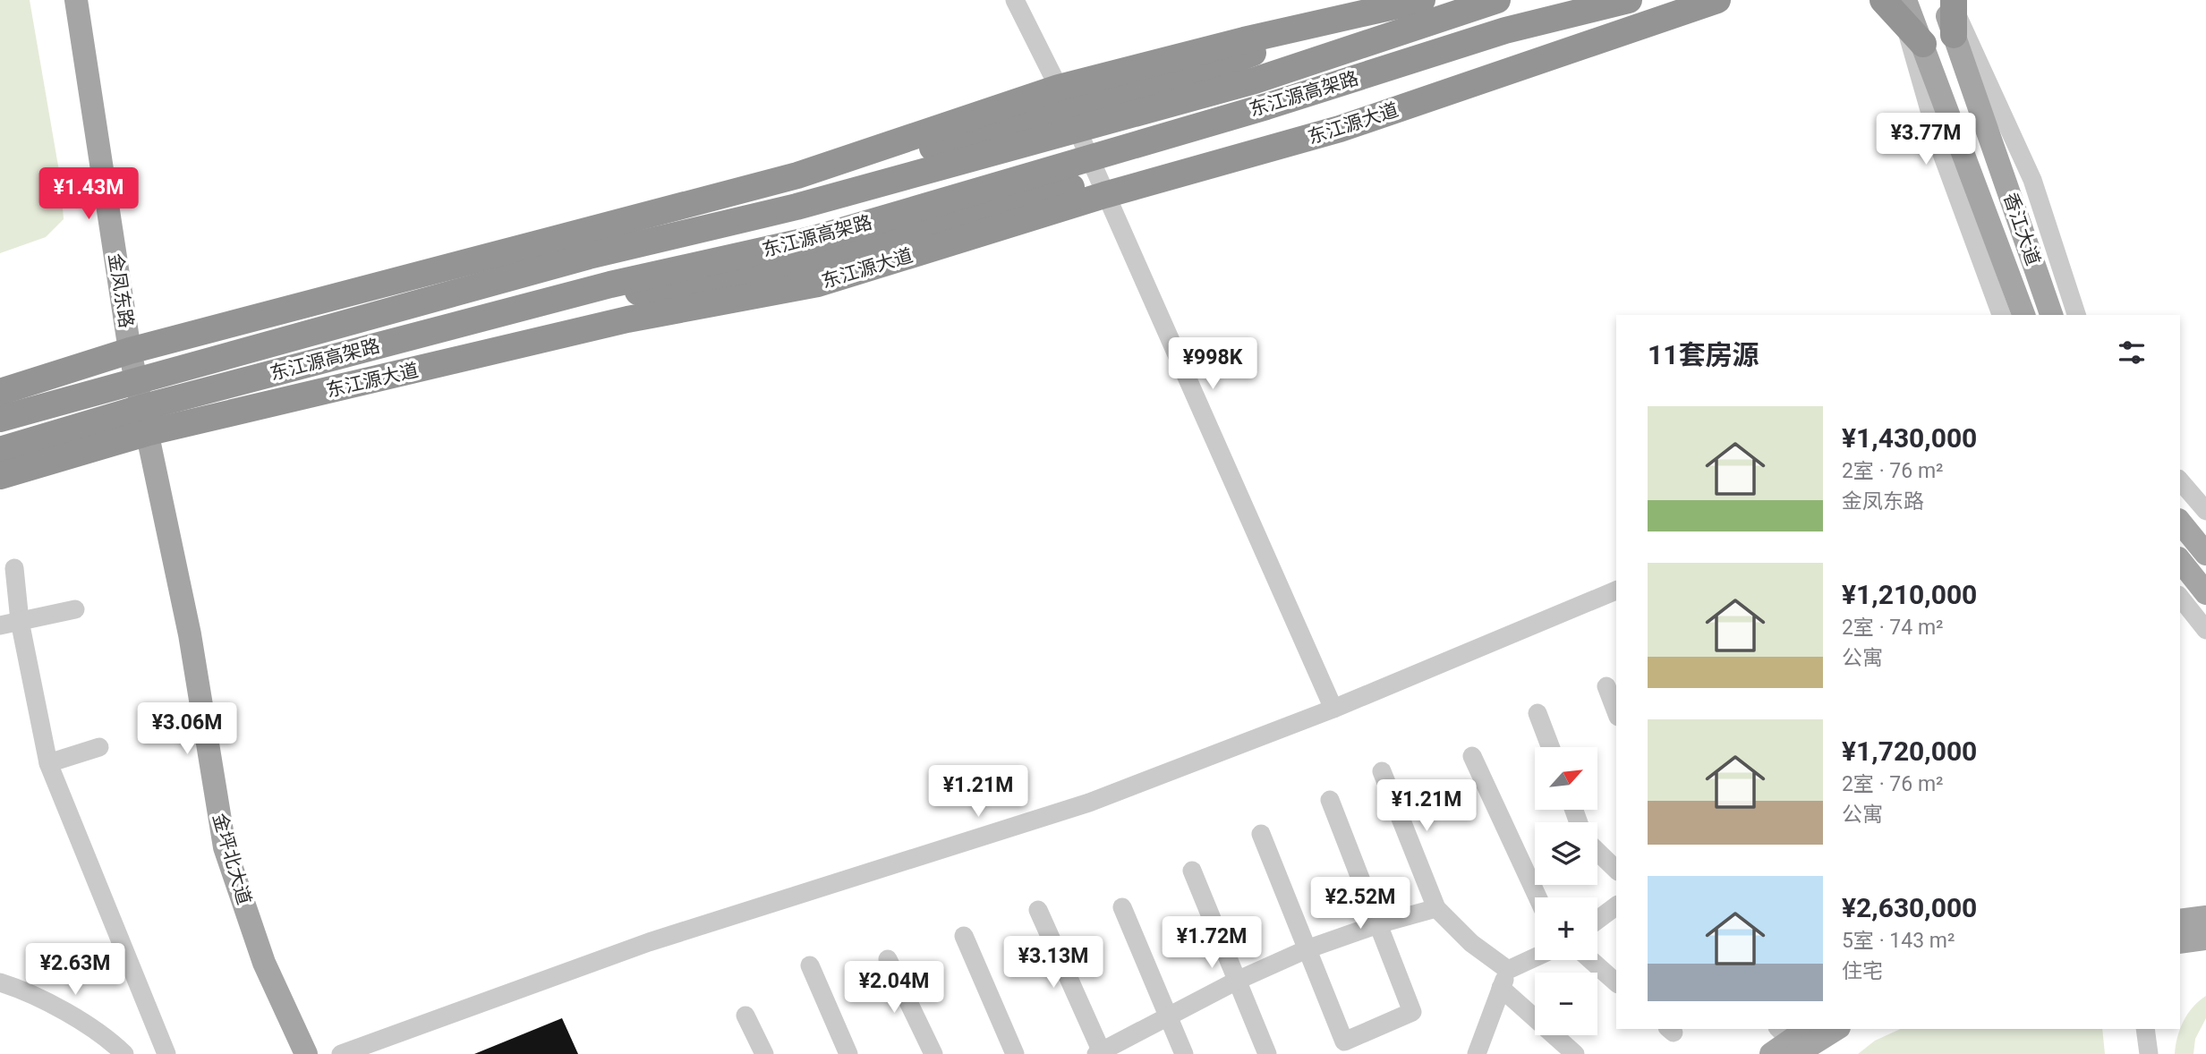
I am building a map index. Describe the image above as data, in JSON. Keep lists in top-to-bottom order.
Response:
{
  "streets": {
    "highway": ["东江源高架路", "东江源大道"],
    "main road": ["香江大道", "金凤东路", "金坪北大道"]
  },
  "crossings": [
    ["东江源大道", "金凤东路"],
    ["东江源大道", "金坪北大道"],
    ["金凤东路", "金坪北大道"]
  ],
  "north": "top right",
  "page": {
    "price": [
      "¥3.77M",
      "¥1.43M",
      "¥998K",
      "¥3.06M",
      "¥1.21M",
      "¥1.21M",
      "¥2.52M",
      "¥1.72M",
      "¥3.13M",
      "¥2.63M",
      "¥2.04M"
    ],
    "heading": "11套房源",
    "list": [
      {
        "name": "¥1,430,000",
        "note": "2室 · 76 m² · 金凤东路"
      },
      {
        "name": "¥1,210,000",
        "note": "2室 · 74 m² · 公寓"
      },
      {
        "name": "¥1,720,000",
        "note": "2室 · 76 m² · 公寓"
      },
      {
        "name": "¥2,630,000",
        "note": "5室 · 143 m² · 住宅"
      }
    ],
    "map_buttons": ["+", "−"]
  }
}
